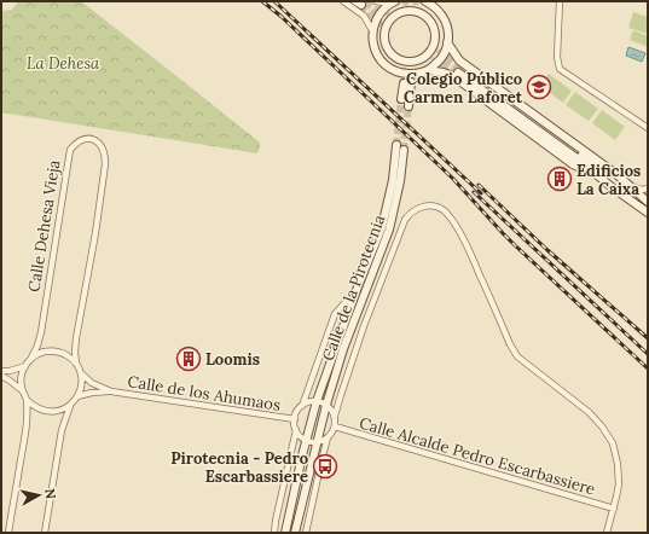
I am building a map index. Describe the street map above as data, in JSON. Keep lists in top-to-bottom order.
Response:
{
  "streets": {
    "main road": ["Calle de la Pirotecnia"],
    "street": ["Calle Dehesa Vieja", "Calle de los Ahumaos", "Calle Alcalde Pedro Escarbassiere"]
  },
  "crossings": [
    ["Calle Dehesa Vieja", "Calle de los Ahumaos"],
    ["Calle de la Pirotecnia", "Calle de los Ahumaos"],
    ["Calle de la Pirotecnia", "Calle Alcalde Pedro Escarbassiere"]
  ],
  "parks": ["La Dehesa"],
  "places": {
    "school or university": ["Colegio Público Carmen Laforet"],
    "building": ["Edificios La Caixa", "Loomis"],
    "bus stop": ["Pirotecnia - Pedro Escarbassiere"]
  },
  "north": "right"
}
